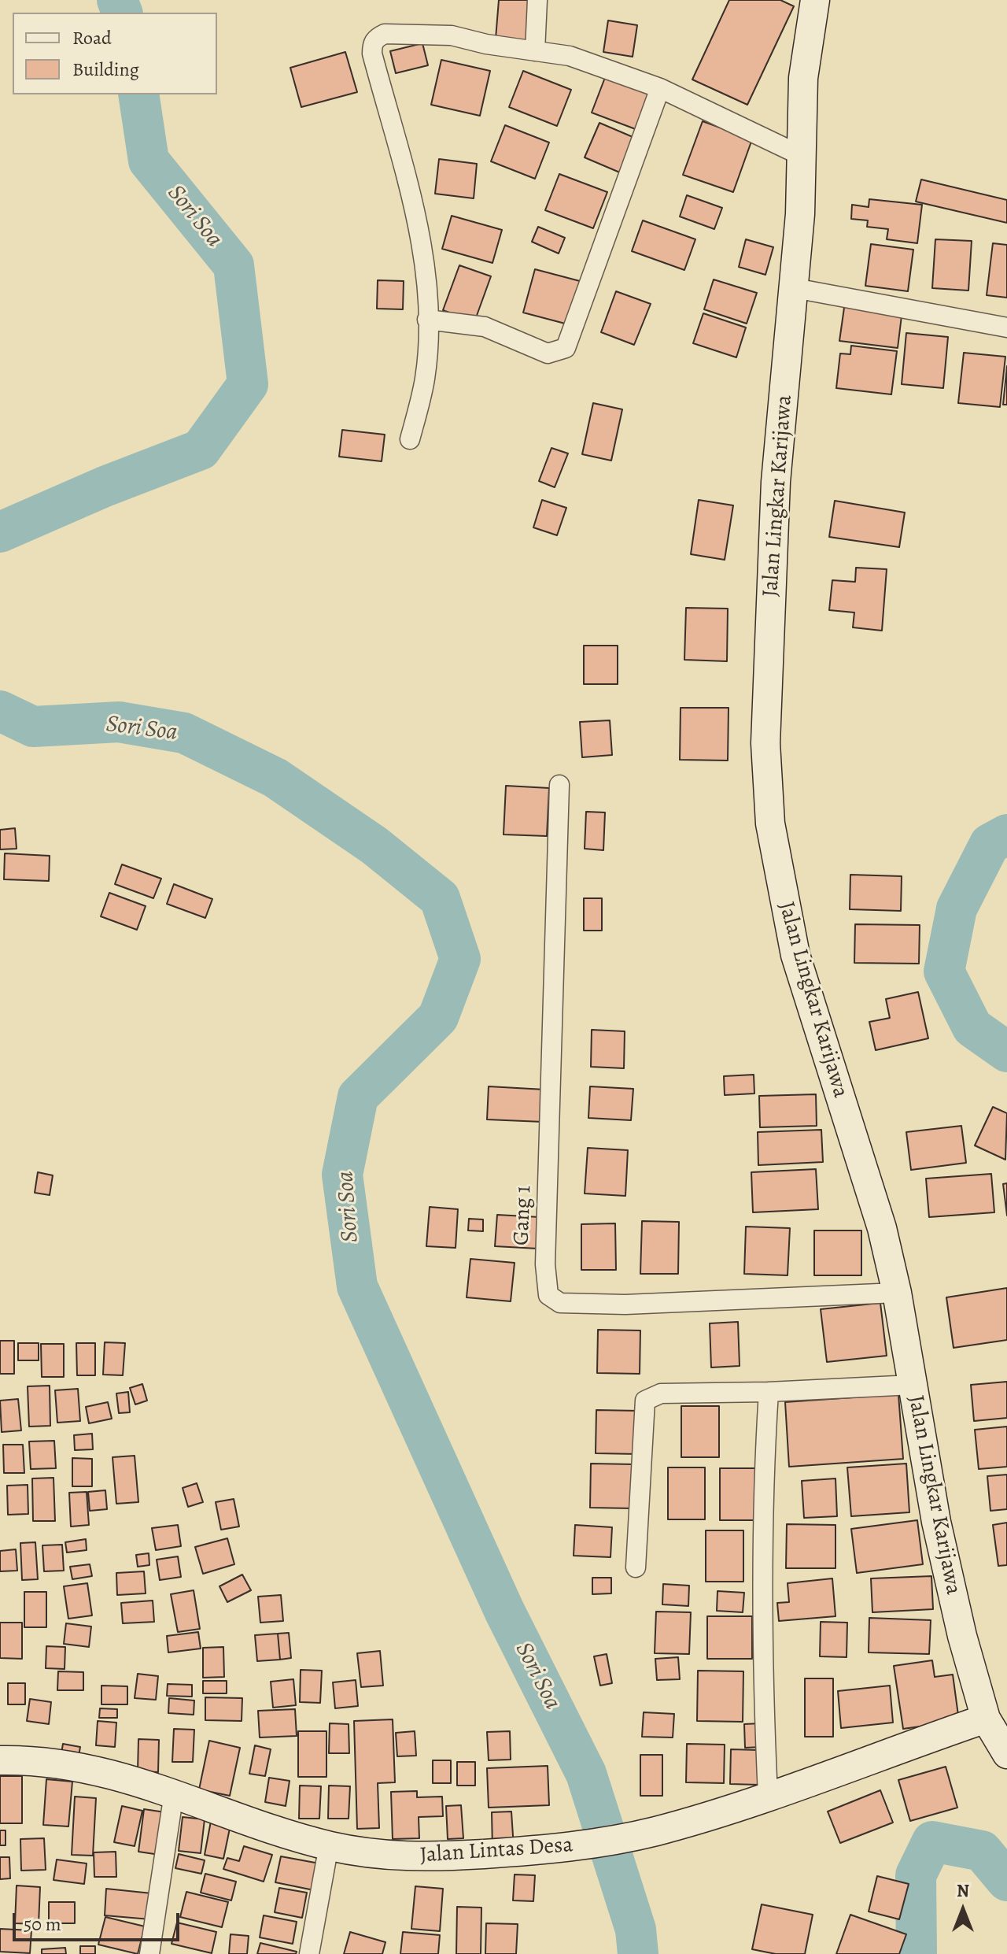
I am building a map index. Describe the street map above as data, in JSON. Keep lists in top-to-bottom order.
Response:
{
  "streets": {
    "main road": ["Jalan Lingkar Karijawa", "Jalan Lintas Desa"],
    "street": ["Gang 1"]
  },
  "crossings": [
    ["Jalan Lingkar Karijawa", "Gang 1"],
    ["Jalan Lingkar Karijawa", "Jalan Lintas Desa"]
  ],
  "water": ["Sori Soa"],
  "legend": ["Road", "Building"],
  "scale_bar": "50 m",
  "north": "top"
}
